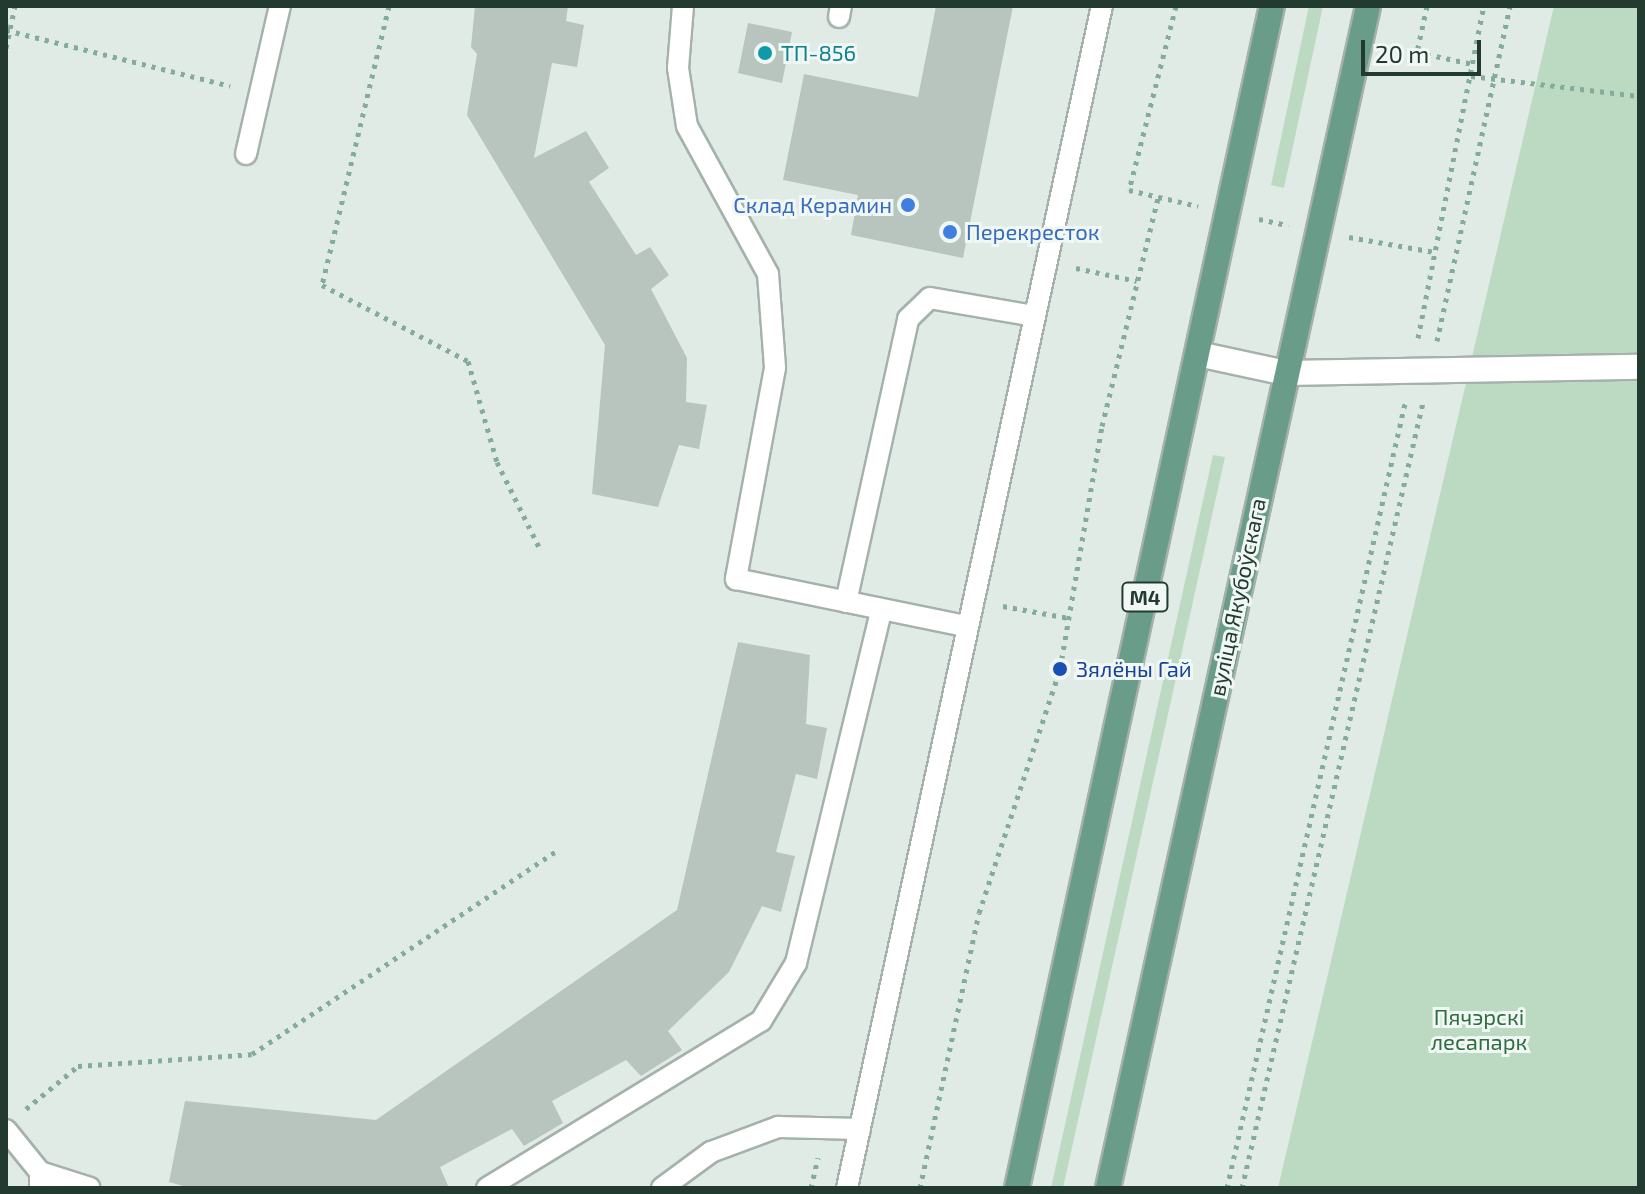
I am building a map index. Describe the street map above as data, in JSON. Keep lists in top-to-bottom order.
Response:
{
  "streets": {
    "main road": ["М4", "вуліца Якубоўскага"]
  },
  "parks": ["Пячэрскі лесапарк"],
  "places": [
    "ТП-856",
    "Склад Керамин",
    "Перекресток",
    "Зялёны Гай"
  ],
  "scale_bar": "20 m"
}
